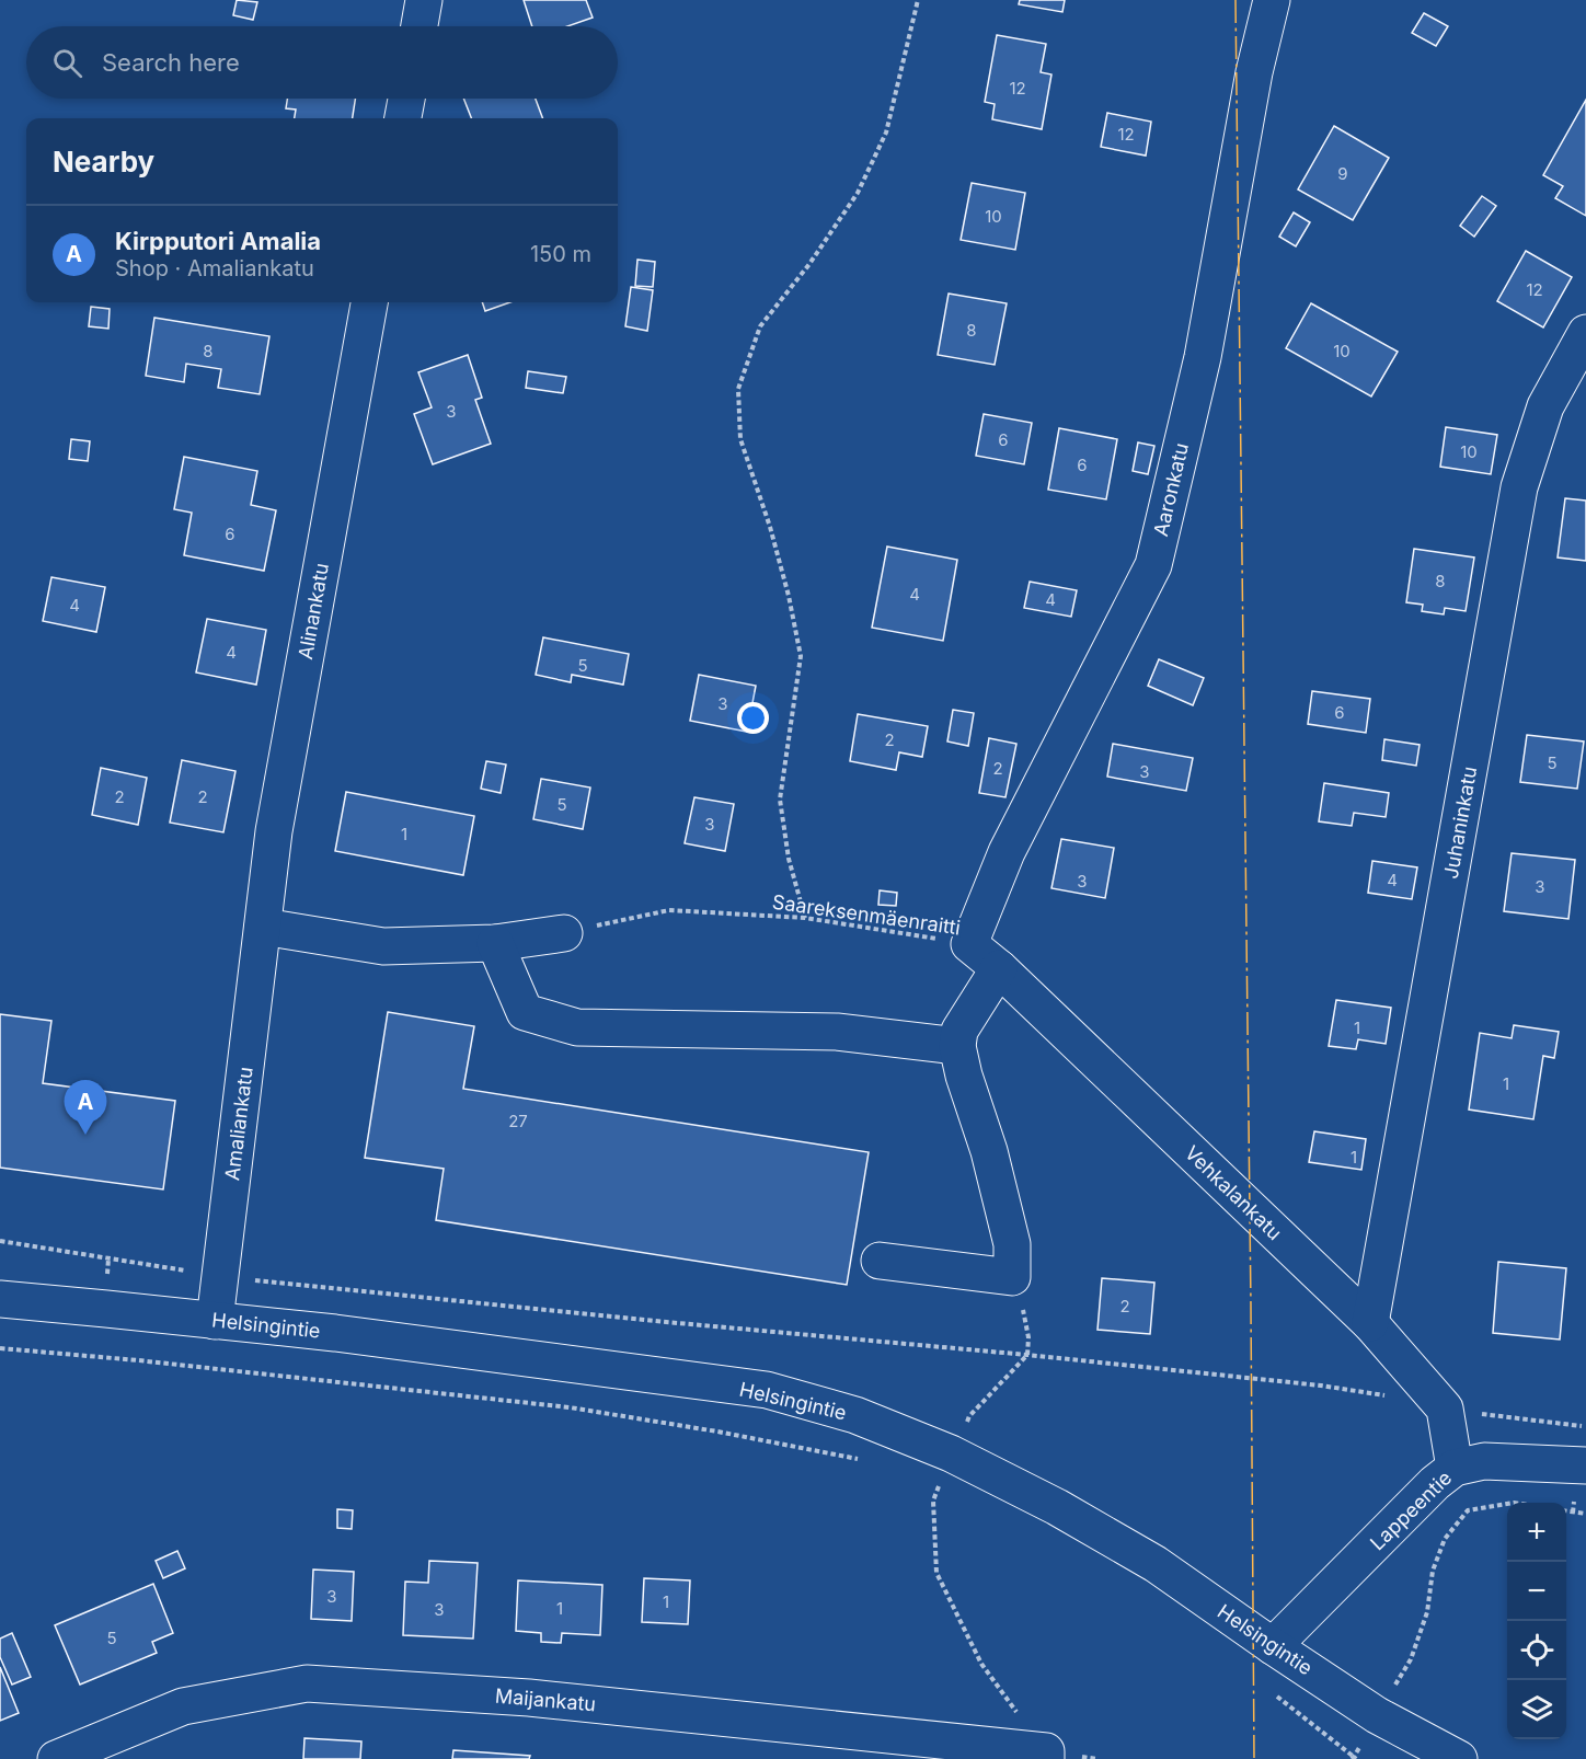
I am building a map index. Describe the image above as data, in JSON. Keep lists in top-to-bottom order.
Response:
{
  "streets": {
    "street": [
      "Aaronkatu",
      "Alinankatu",
      "Juhaninkatu",
      "Amaliankatu",
      "Vehkalankatu",
      "Helsingintie",
      "Lappeentie",
      "Maijankatu"
    ],
    "path": ["Saareksenmäenraitti"]
  },
  "crossings": [
    ["Aaronkatu", "Saareksenmäenraitti"],
    ["Aaronkatu", "Vehkalankatu"],
    ["Alinankatu", "Amaliankatu"],
    ["Juhaninkatu", "Vehkalankatu"],
    ["Saareksenmäenraitti", "Vehkalankatu"],
    ["Amaliankatu", "Helsingintie"],
    ["Helsingintie", "Lappeentie"]
  ],
  "house_numbers": [
    "12",
    "12",
    "9",
    "10",
    "12",
    "8",
    "8",
    "10",
    "3",
    "6",
    "10",
    "6",
    "6",
    "8",
    "4",
    "4",
    "4",
    "4",
    "5",
    "3",
    "6",
    "2",
    "5",
    "2",
    "3",
    "2",
    "2",
    "5",
    "3",
    "1",
    "4",
    "3",
    "3",
    "1",
    "1",
    "27",
    "1",
    "2",
    "3",
    "1",
    "1",
    "3",
    "5"
  ],
  "page": {
    "search": "Search here",
    "heading": "Nearby",
    "list": [
      {
        "mark": "A",
        "name": "Kirpputori Amalia",
        "note": "Shop · Amaliankatu",
        "value": "150 m"
      }
    ],
    "pins": "A",
    "map_buttons": ["+", "−"]
  }
}
